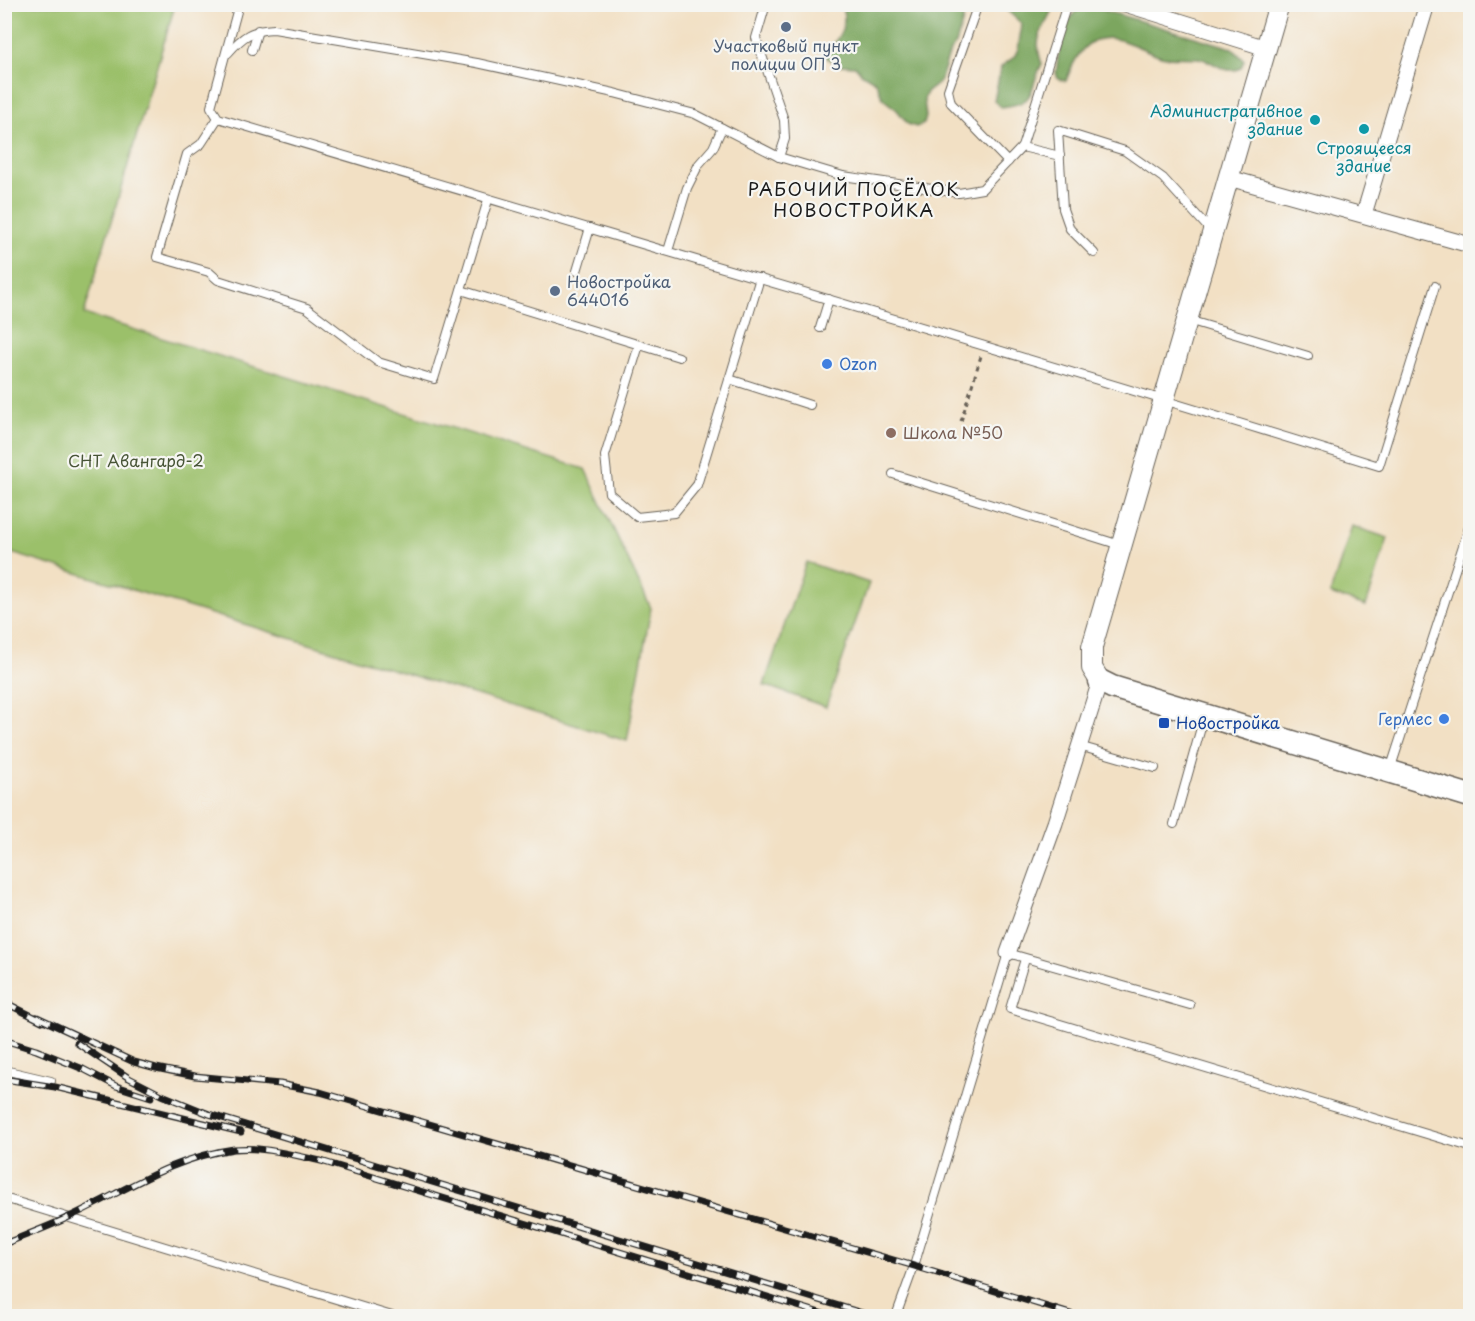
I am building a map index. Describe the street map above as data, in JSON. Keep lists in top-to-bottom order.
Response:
{
  "districts": ["РАБОЧИЙ ПОСЁЛОК НОВОСТРОЙКА"],
  "parks": ["СНТ Авангард-2"],
  "places": {
    "other": [
      "Участковый пункт полиции ОП 3",
      "Административное здание",
      "Строящееся здание",
      "Новостройка 644016",
      "Ozon",
      "Школа №50",
      "Гермес"
    ],
    "transit": ["Новостройка"]
  }
}
